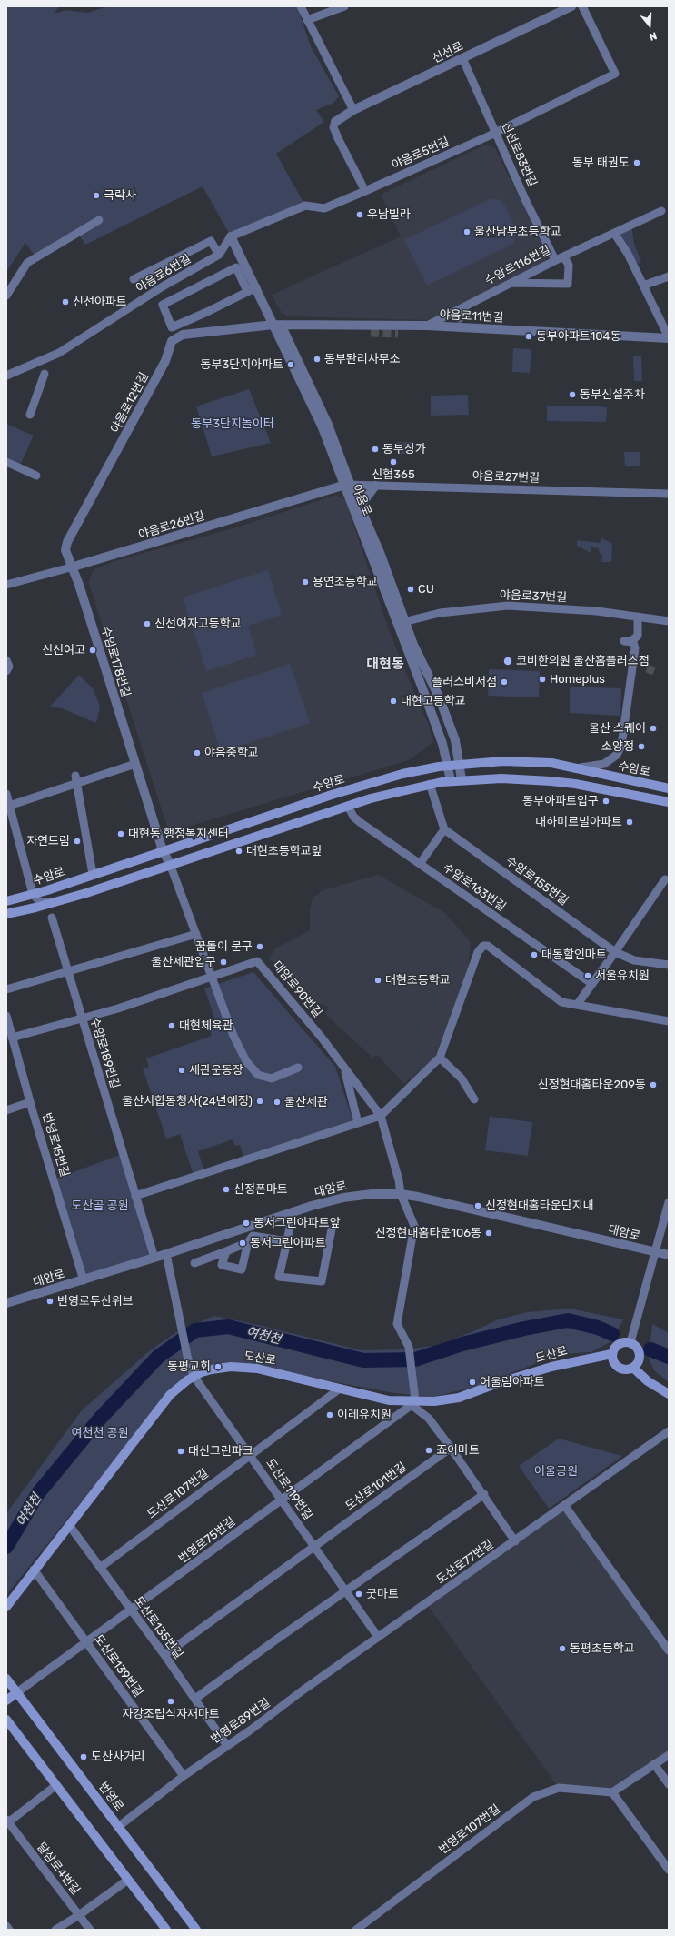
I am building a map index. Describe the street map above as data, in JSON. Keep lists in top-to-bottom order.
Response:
{
  "streets": {
    "main road": ["수암로", "도산로", "번영로"],
    "street": [
      "신선로",
      "야음로5번길",
      "신선로83번길",
      "수암로116번길",
      "야음로6번길",
      "야음로11번길",
      "야음로12번길",
      "야음로27번길",
      "야음로",
      "야음로26번길",
      "야음로37번길",
      "수암로178번길",
      "수암로155번길",
      "수암로163번길",
      "대암로90번길",
      "수암로189번길",
      "번영로15번길",
      "대암로",
      "도산로101번길",
      "도산로119번길",
      "도산로107번길",
      "번영로75번길",
      "도산로77번길",
      "도산로135번길",
      "도산로139번길",
      "번영로89번길",
      "번영로107번길",
      "달삼로4번길"
    ]
  },
  "crossings": [
    ["신선로", "신선로83번길"],
    ["야음로5번길", "신선로83번길"],
    ["야음로5번길", "야음로6번길"],
    ["야음로5번길", "야음로"],
    ["신선로83번길", "수암로116번길"],
    ["수암로116번길", "야음로11번길"],
    ["야음로6번길", "야음로"],
    ["야음로11번길", "야음로12번길"],
    ["야음로11번길", "야음로"],
    ["야음로12번길", "야음로"],
    ["야음로12번길", "야음로26번길"],
    ["야음로12번길", "수암로178번길"],
    ["야음로27번길", "야음로"],
    ["야음로27번길", "야음로26번길"],
    ["야음로", "야음로26번길"],
    ["야음로", "야음로37번길"],
    ["야음로", "수암로"],
    ["야음로26번길", "수암로178번길"],
    ["수암로178번길", "수암로"],
    ["대암로90번길", "수암로189번길"],
    ["대암로90번길", "번영로15번길"],
    ["대암로90번길", "대암로"],
    ["대암로90번길", "도산로"],
    ["대암로90번길", "번영로75번길"],
    ["수암로189번길", "대암로"],
    ["번영로15번길", "대암로"],
    ["대암로", "도산로119번길"],
    ["도산로", "도산로119번길"],
    ["도산로", "도산로107번길"],
    ["도산로", "번영로75번길"],
    ["도산로", "도산로135번길"],
    ["도산로", "도산로139번길"],
    ["도산로101번길", "도산로119번길"],
    ["도산로119번길", "도산로107번길"],
    ["도산로119번길", "번영로75번길"],
    ["도산로119번길", "도산로77번길"],
    ["도산로119번길", "번영로89번길"],
    ["도산로107번길", "도산로135번길"],
    ["번영로75번길", "도산로135번길"],
    ["번영로75번길", "도산로139번길"],
    ["번영로75번길", "번영로"],
    ["도산로77번길", "번영로89번길"],
    ["도산로135번길", "번영로89번길"],
    ["도산로139번길", "번영로89번길"],
    ["번영로89번길", "번영로"]
  ],
  "districts": ["대현동"],
  "water": ["여천천"],
  "parks": [
    "동부3단지놀이터",
    "도산골 공원",
    "여천천 공원",
    "어울공원"
  ],
  "places": [
    "동부 태권도",
    "극락사",
    "우남빌라",
    "울산남부초등학교",
    "신선아파트",
    "동부아파트104동",
    "동부돤리사무소",
    "동부3단지아파트",
    "동부신설주차",
    "동부상가",
    "신협365",
    "용연초등학교",
    "CU",
    "신선여자고등학교",
    "신선여고",
    "코비한의원 울산홈플러스점",
    "Homeplus",
    "플러스비서점",
    "대현고등학교",
    "울산 스퀘어",
    "소양정",
    "야음중학교",
    "동부아파트입구",
    "대하미르빌아파트",
    "대현동 행정복지센터",
    "자연드림",
    "대현초등학교앞",
    "꿈돌이 문구",
    "대동할인마트",
    "울산세관입구",
    "서울유치원",
    "대현초등학교",
    "대현체육관",
    "세관운동장",
    "신정현대홈타운209동",
    "울산시합동청사(24년예정)",
    "울산세관",
    "신정폰마트",
    "신정현대홈타운단지내",
    "동서그린아파트앞",
    "신정현대홈타운106동",
    "동서그린아파트",
    "번영로두산위브",
    "동평교회",
    "어울림아파트",
    "이레유치원",
    "죠이마트",
    "대신그린파크",
    "굿마트",
    "동평초등학교",
    "자강조립식자재마트",
    "도산사거리"
  ],
  "north": "bottom"
}
